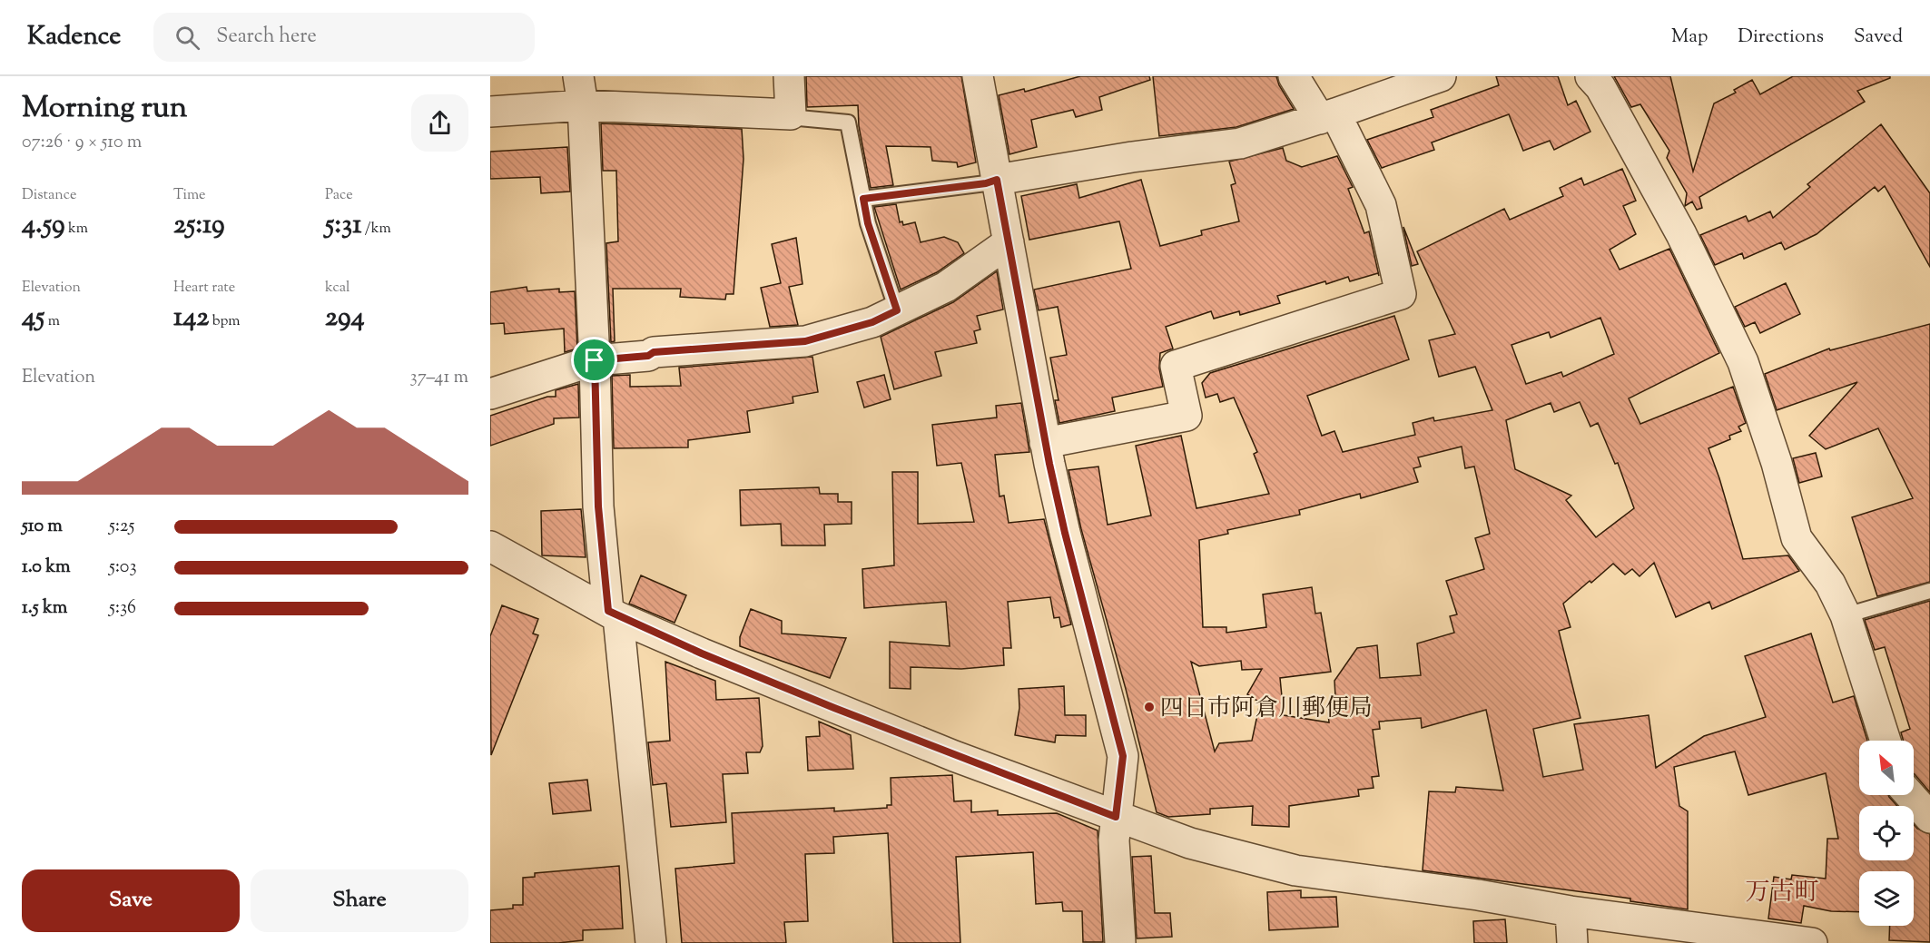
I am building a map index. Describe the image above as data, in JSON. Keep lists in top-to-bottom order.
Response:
{
  "districts": ["万古町"],
  "places": ["四日市阿倉川郵便局"],
  "north": "top left",
  "page": {
    "header": "Kadence",
    "search": "Search here",
    "nav": ["Map", "Directions", "Saved"],
    "heading": ["Morning run", "07:26 · 9 × 510 m"],
    "stats": [
      ["Distance", "4.59 km"],
      ["Time", "25:19"],
      ["Pace", "5:31 /km"],
      ["Elevation", "45 m"],
      ["Heart rate", "142 bpm"],
      ["kcal", "294"]
    ],
    "chart": ["Elevation", "37–41 m"],
    "list": [
      {
        "name": "510 m",
        "note": "5:25"
      },
      {
        "name": "1.0 km",
        "note": "5:03"
      },
      {
        "name": "1.5 km",
        "note": "5:36"
      }
    ],
    "buttons": ["Save", "Share"]
  }
}
